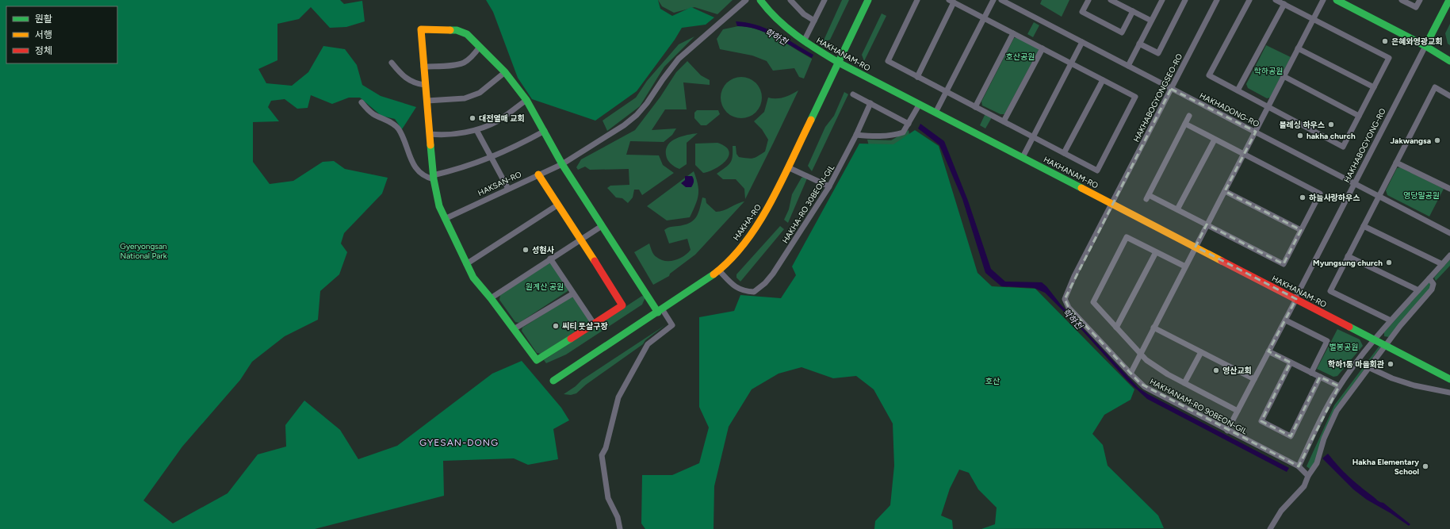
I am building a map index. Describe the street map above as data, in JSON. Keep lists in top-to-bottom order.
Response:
{
  "streets": {
    "street": [
      "HAKHANAM-RO",
      "HAKHABOGYONGSEO-RO",
      "HAKHADONG-RO",
      "HAKHABOGYONG-RO",
      "HAKSAN-RO",
      "HAKHA-RO 30BEON-GIL",
      "HAKHA-RO",
      "HAKHANAM-RO 90BEON-GIL"
    ]
  },
  "crossings": [
    ["HAKHANAM-RO", "HAKHABOGYONGSEO-RO"],
    ["HAKHANAM-RO", "HAKHABOGYONG-RO"],
    ["HAKHANAM-RO", "HAKHA-RO"],
    ["HAKHANAM-RO", "HAKHANAM-RO 90BEON-GIL"],
    ["HAKHABOGYONGSEO-RO", "HAKHADONG-RO"],
    ["HAKHABOGYONGSEO-RO", "HAKHANAM-RO 90BEON-GIL"],
    ["HAKHADONG-RO", "HAKHABOGYONG-RO"],
    ["HAKHABOGYONG-RO", "HAKHANAM-RO 90BEON-GIL"],
    ["HAKHA-RO 30BEON-GIL", "HAKHA-RO"]
  ],
  "districts": ["GYESAN-DONG"],
  "water": ["학하천"],
  "parks": [
    "호산공원",
    "학하공원",
    "영당말공원",
    "Gyeryongsan National Park",
    "원계산 공원",
    "별봉공원",
    "호산"
  ],
  "places": [
    "은혜와영광교회",
    "대전열매 교회",
    "블레싱 하우스",
    "hakha church",
    "Jakwangsa",
    "하늘사랑하우스",
    "성현사",
    "Myungsung church",
    "씨티 풋살구장",
    "학하1통 마을회관",
    "영산교회",
    "Hakha Elementary School"
  ],
  "legend": ["원활", "서행", "정체"]
}
